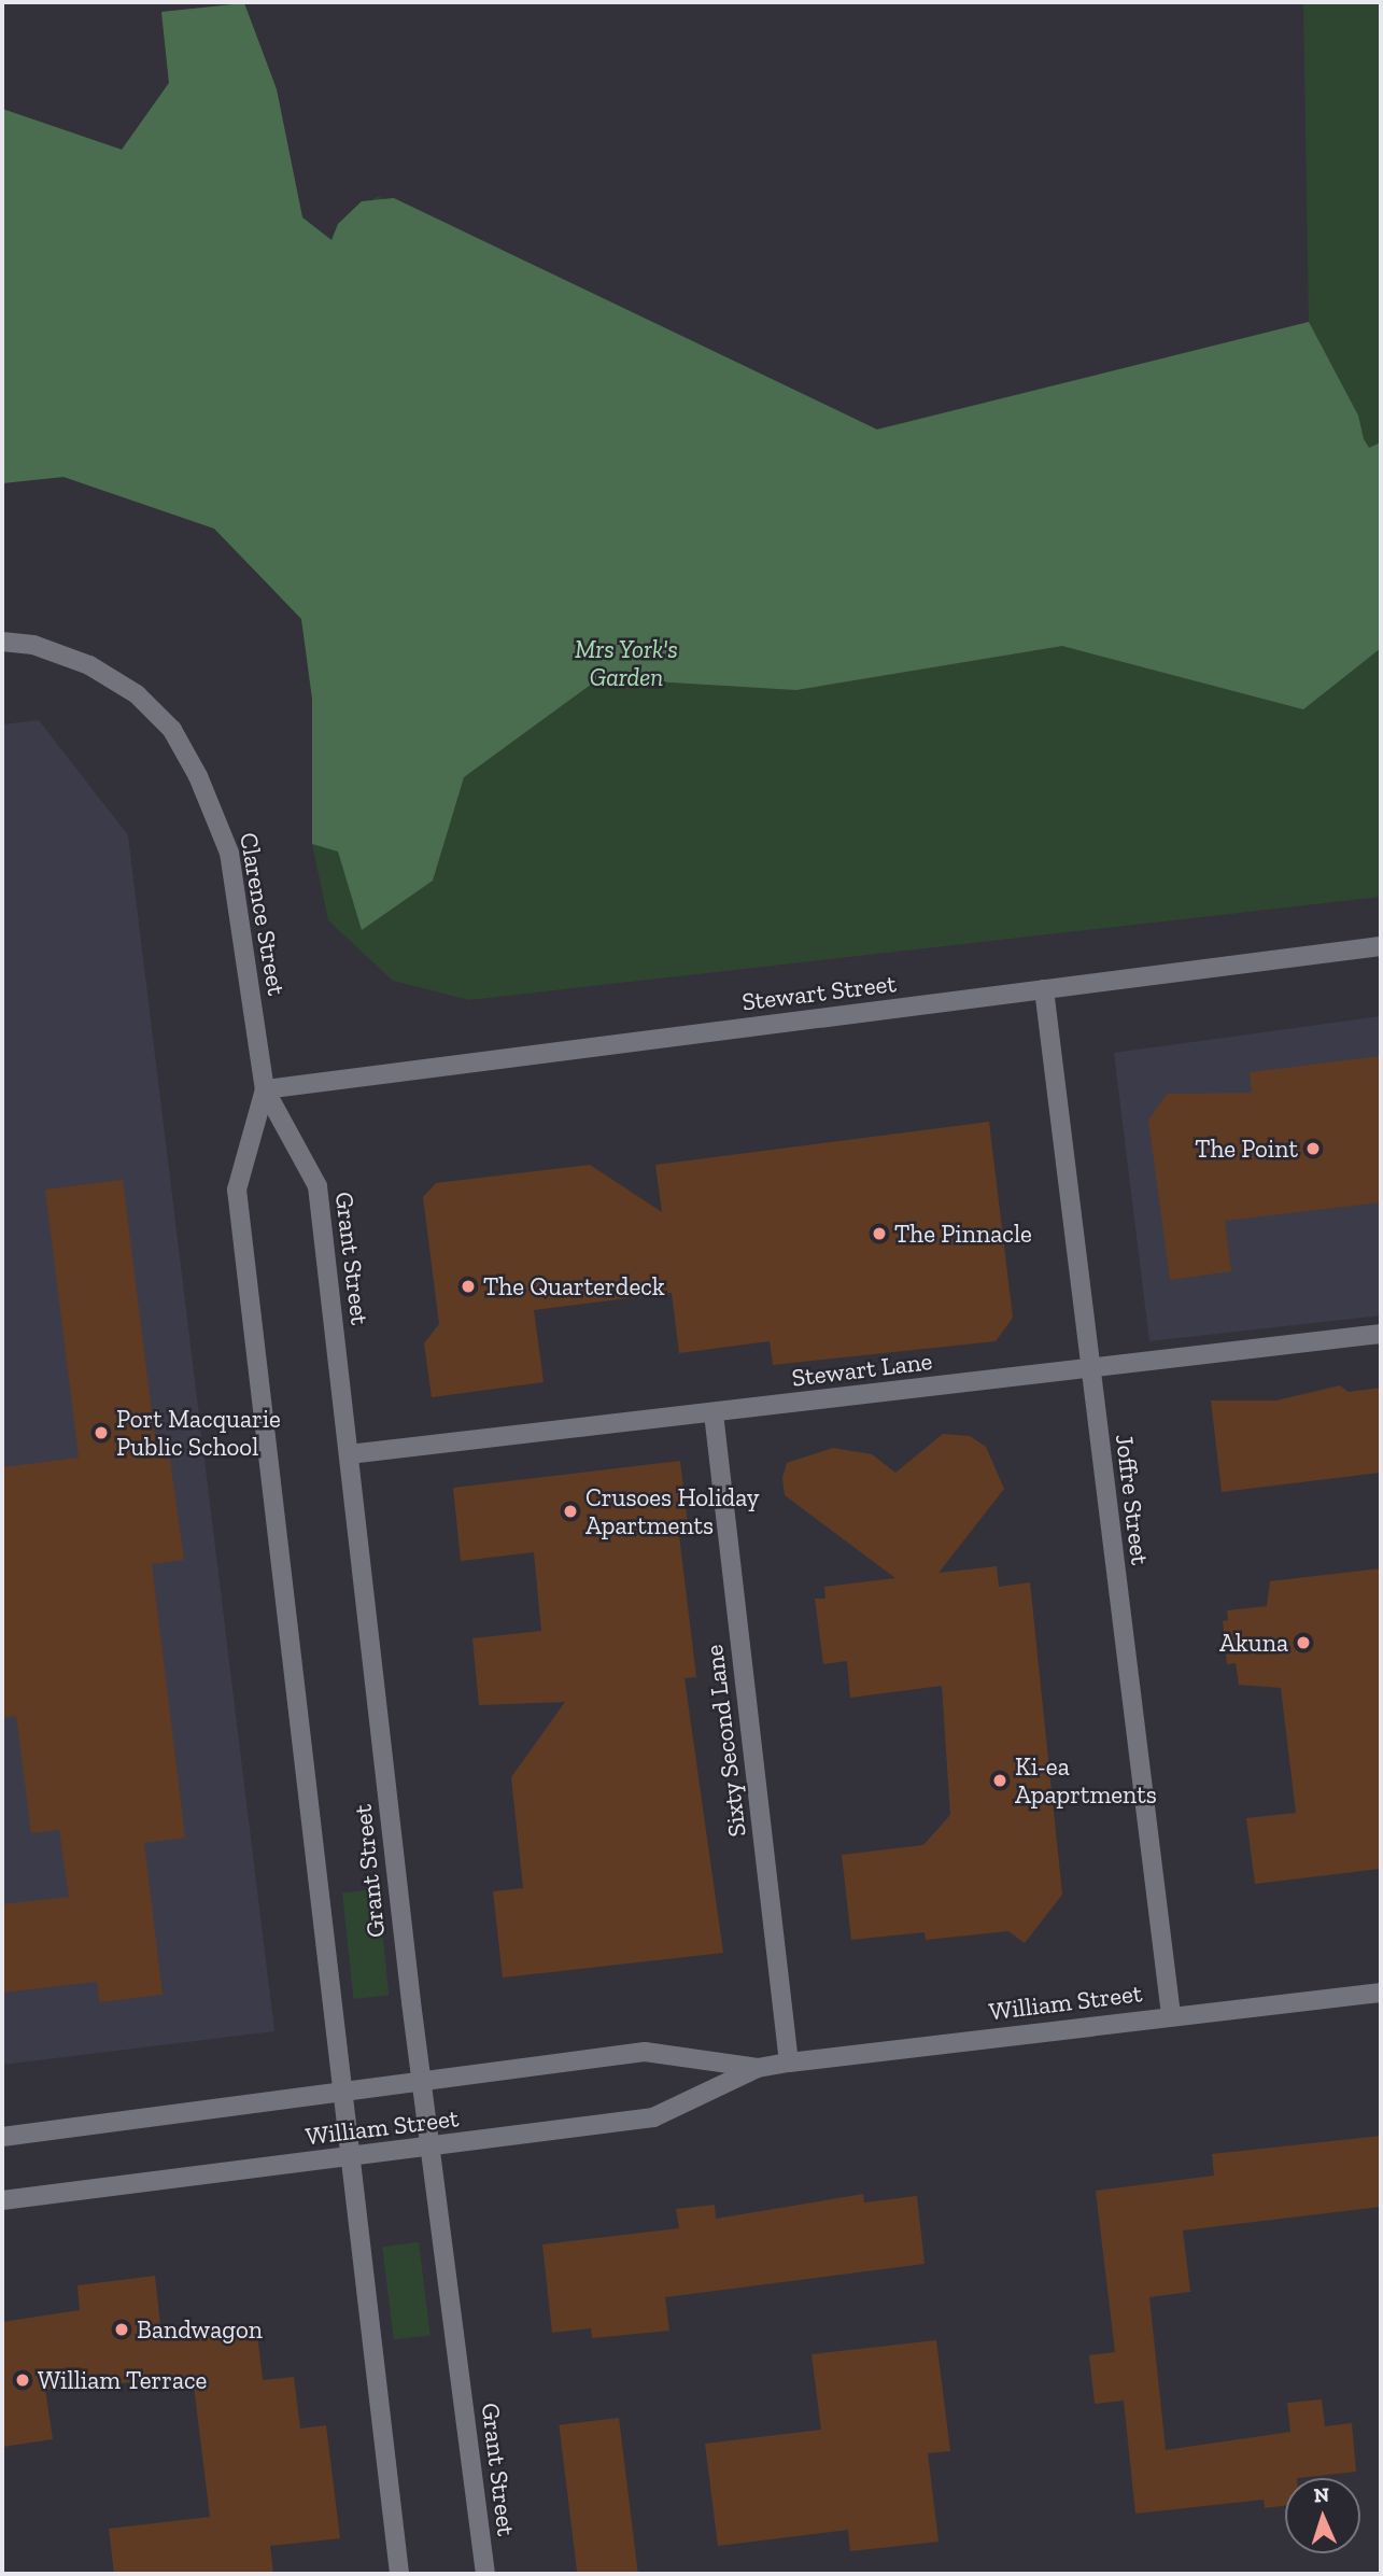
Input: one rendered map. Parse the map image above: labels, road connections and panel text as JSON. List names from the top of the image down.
{
  "streets": {
    "street": [
      "Clarence Street",
      "Stewart Street",
      "Grant Street",
      "Stewart Lane",
      "Joffre Street",
      "Sixty Second Lane",
      "William Street"
    ]
  },
  "crossings": [
    ["Clarence Street", "Stewart Street"],
    ["Clarence Street", "Grant Street"],
    ["Stewart Street", "Grant Street"],
    ["Stewart Street", "Joffre Street"],
    ["Grant Street", "Stewart Lane"],
    ["Grant Street", "William Street"],
    ["Stewart Lane", "Joffre Street"],
    ["Stewart Lane", "Sixty Second Lane"],
    ["Joffre Street", "William Street"],
    ["Sixty Second Lane", "William Street"]
  ],
  "parks": ["Mrs York's Garden"],
  "places": [
    "The Point",
    "The Pinnacle",
    "The Quarterdeck",
    "Port Macquarie Public School",
    "Crusoes Holiday Apartments",
    "Akuna",
    "Ki-ea Apaprtments",
    "Bandwagon",
    "William Terrace"
  ],
  "north": "top"
}
